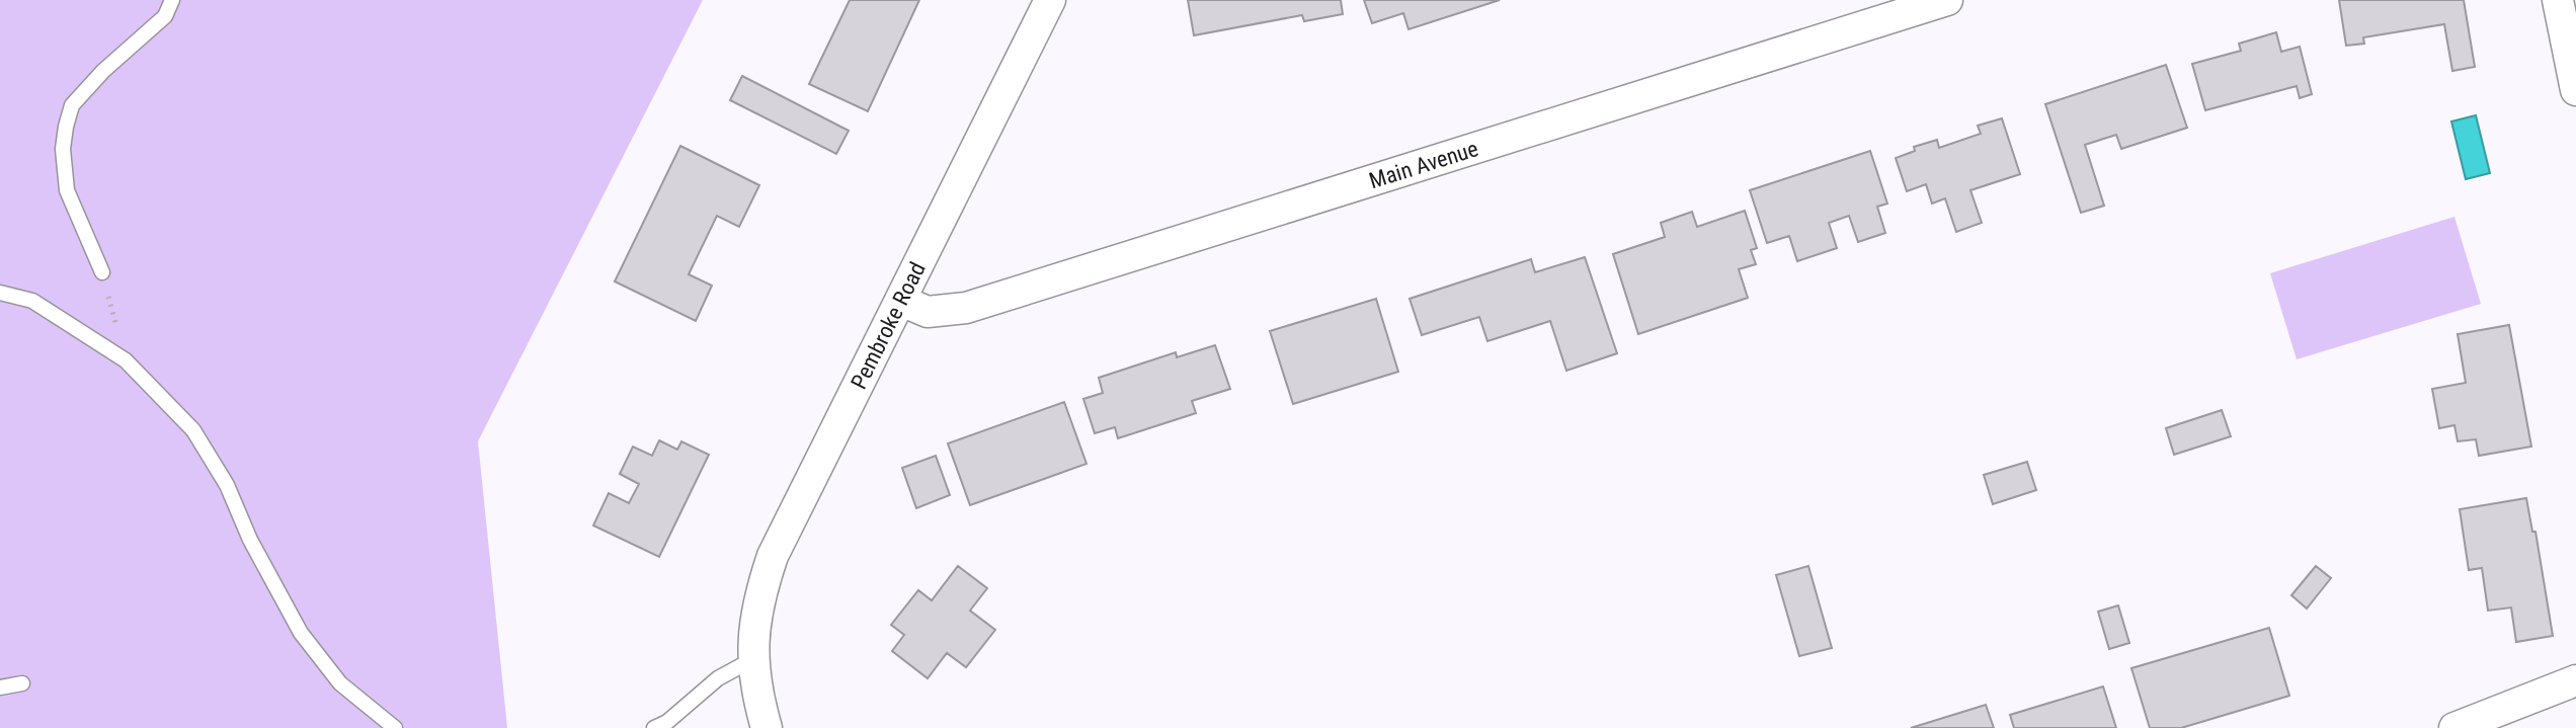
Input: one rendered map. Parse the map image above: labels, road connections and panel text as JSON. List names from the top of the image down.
{
  "streets": {
    "street": ["Main Avenue", "Pembroke Road"]
  },
  "crossings": [
    ["Main Avenue", "Pembroke Road"]
  ]
}
